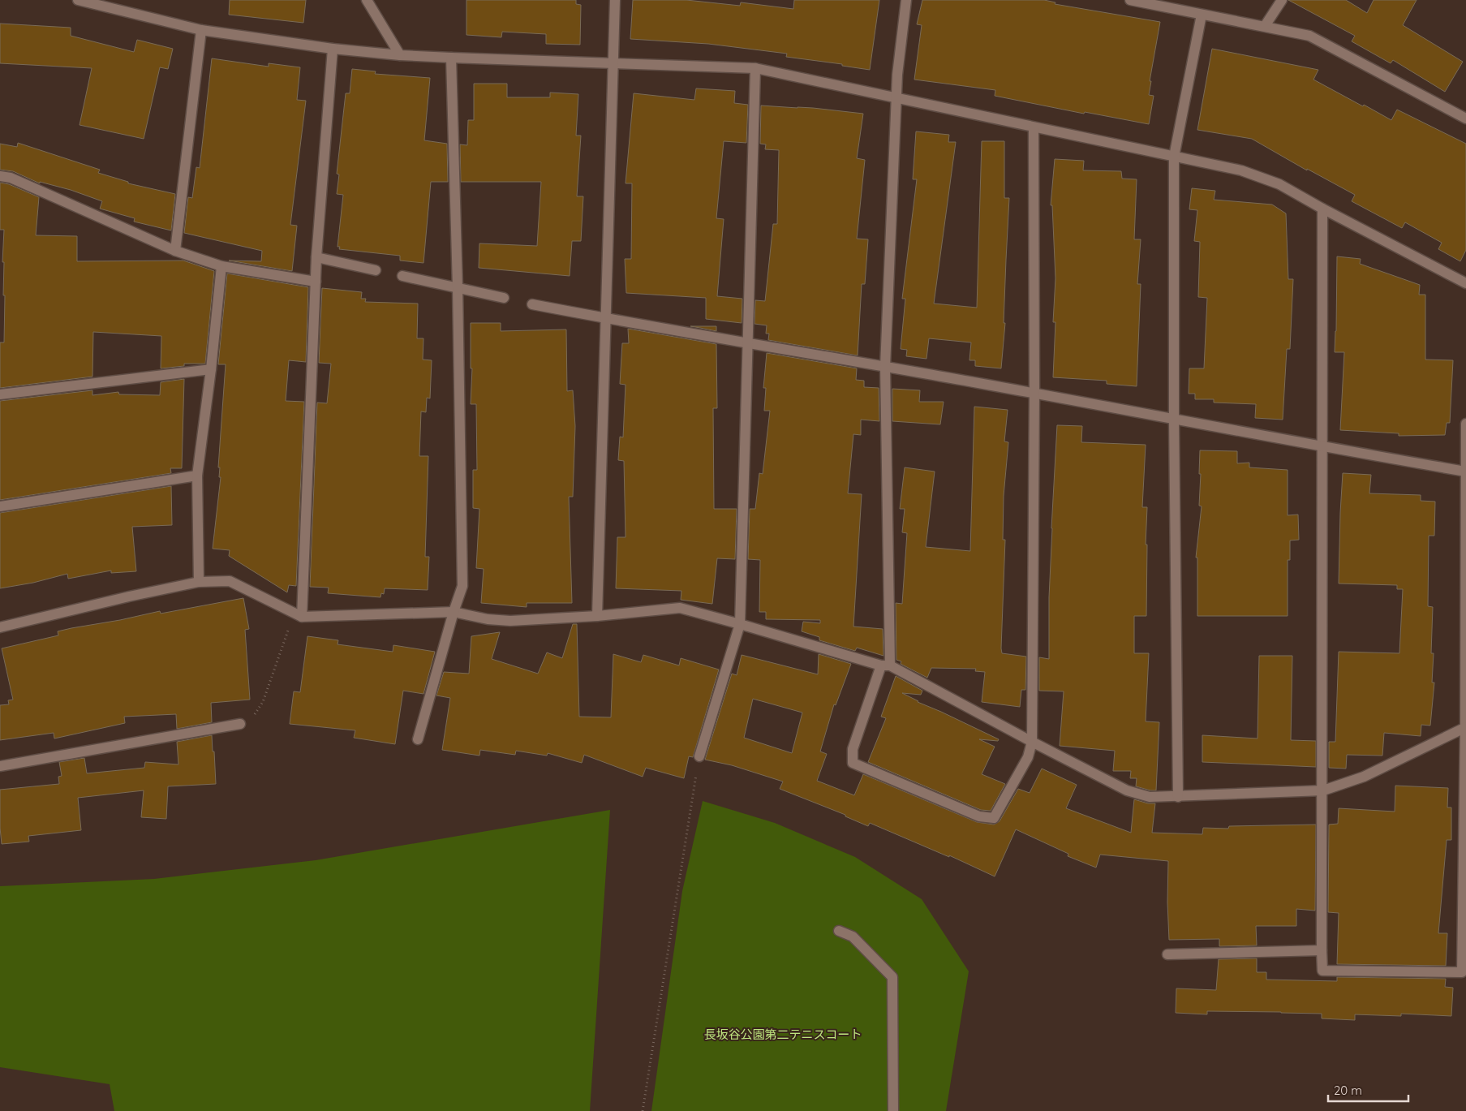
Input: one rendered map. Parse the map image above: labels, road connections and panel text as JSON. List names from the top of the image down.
{
  "parks": ["長坂谷公園第二テニスコート"],
  "scale_bar": "20 m"
}
